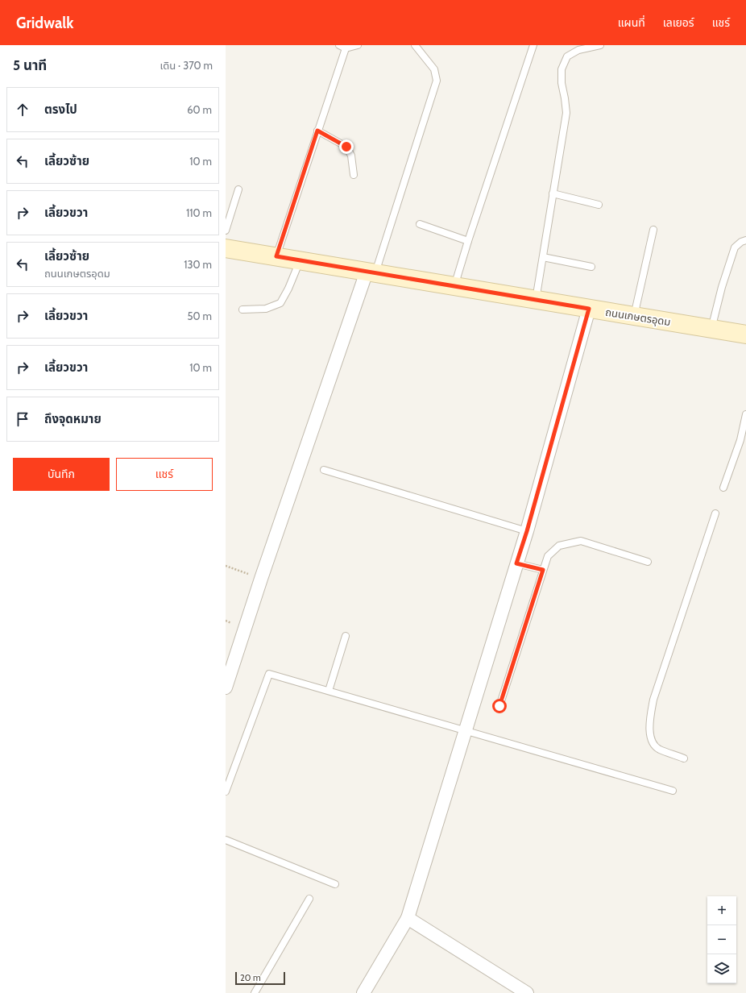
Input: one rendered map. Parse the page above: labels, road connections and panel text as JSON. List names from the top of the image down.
{
  "streets": {
    "street": ["ถนนเกษตรอุดม"]
  },
  "scale_bar": "20 m",
  "page": {
    "header": "Gridwalk",
    "nav": ["แผนที่", "เลเยอร์", "แชร์"],
    "heading": ["5 นาที", "เดิน · 370 m"],
    "list": [
      ["ตรงไป", "60 m"],
      ["เลี้ยวซ้าย", "10 m"],
      ["เลี้ยวขวา", "110 m"],
      ["เลี้ยวซ้าย", "ถนนเกษตรอุดม", "130 m"],
      ["เลี้ยวขวา", "50 m"],
      ["เลี้ยวขวา", "10 m"],
      "ถึงจุดหมาย"
    ],
    "buttons": ["บันทึก", "แชร์"],
    "map_buttons": ["+", "−"],
    "scale": "20 m"
  }
}
